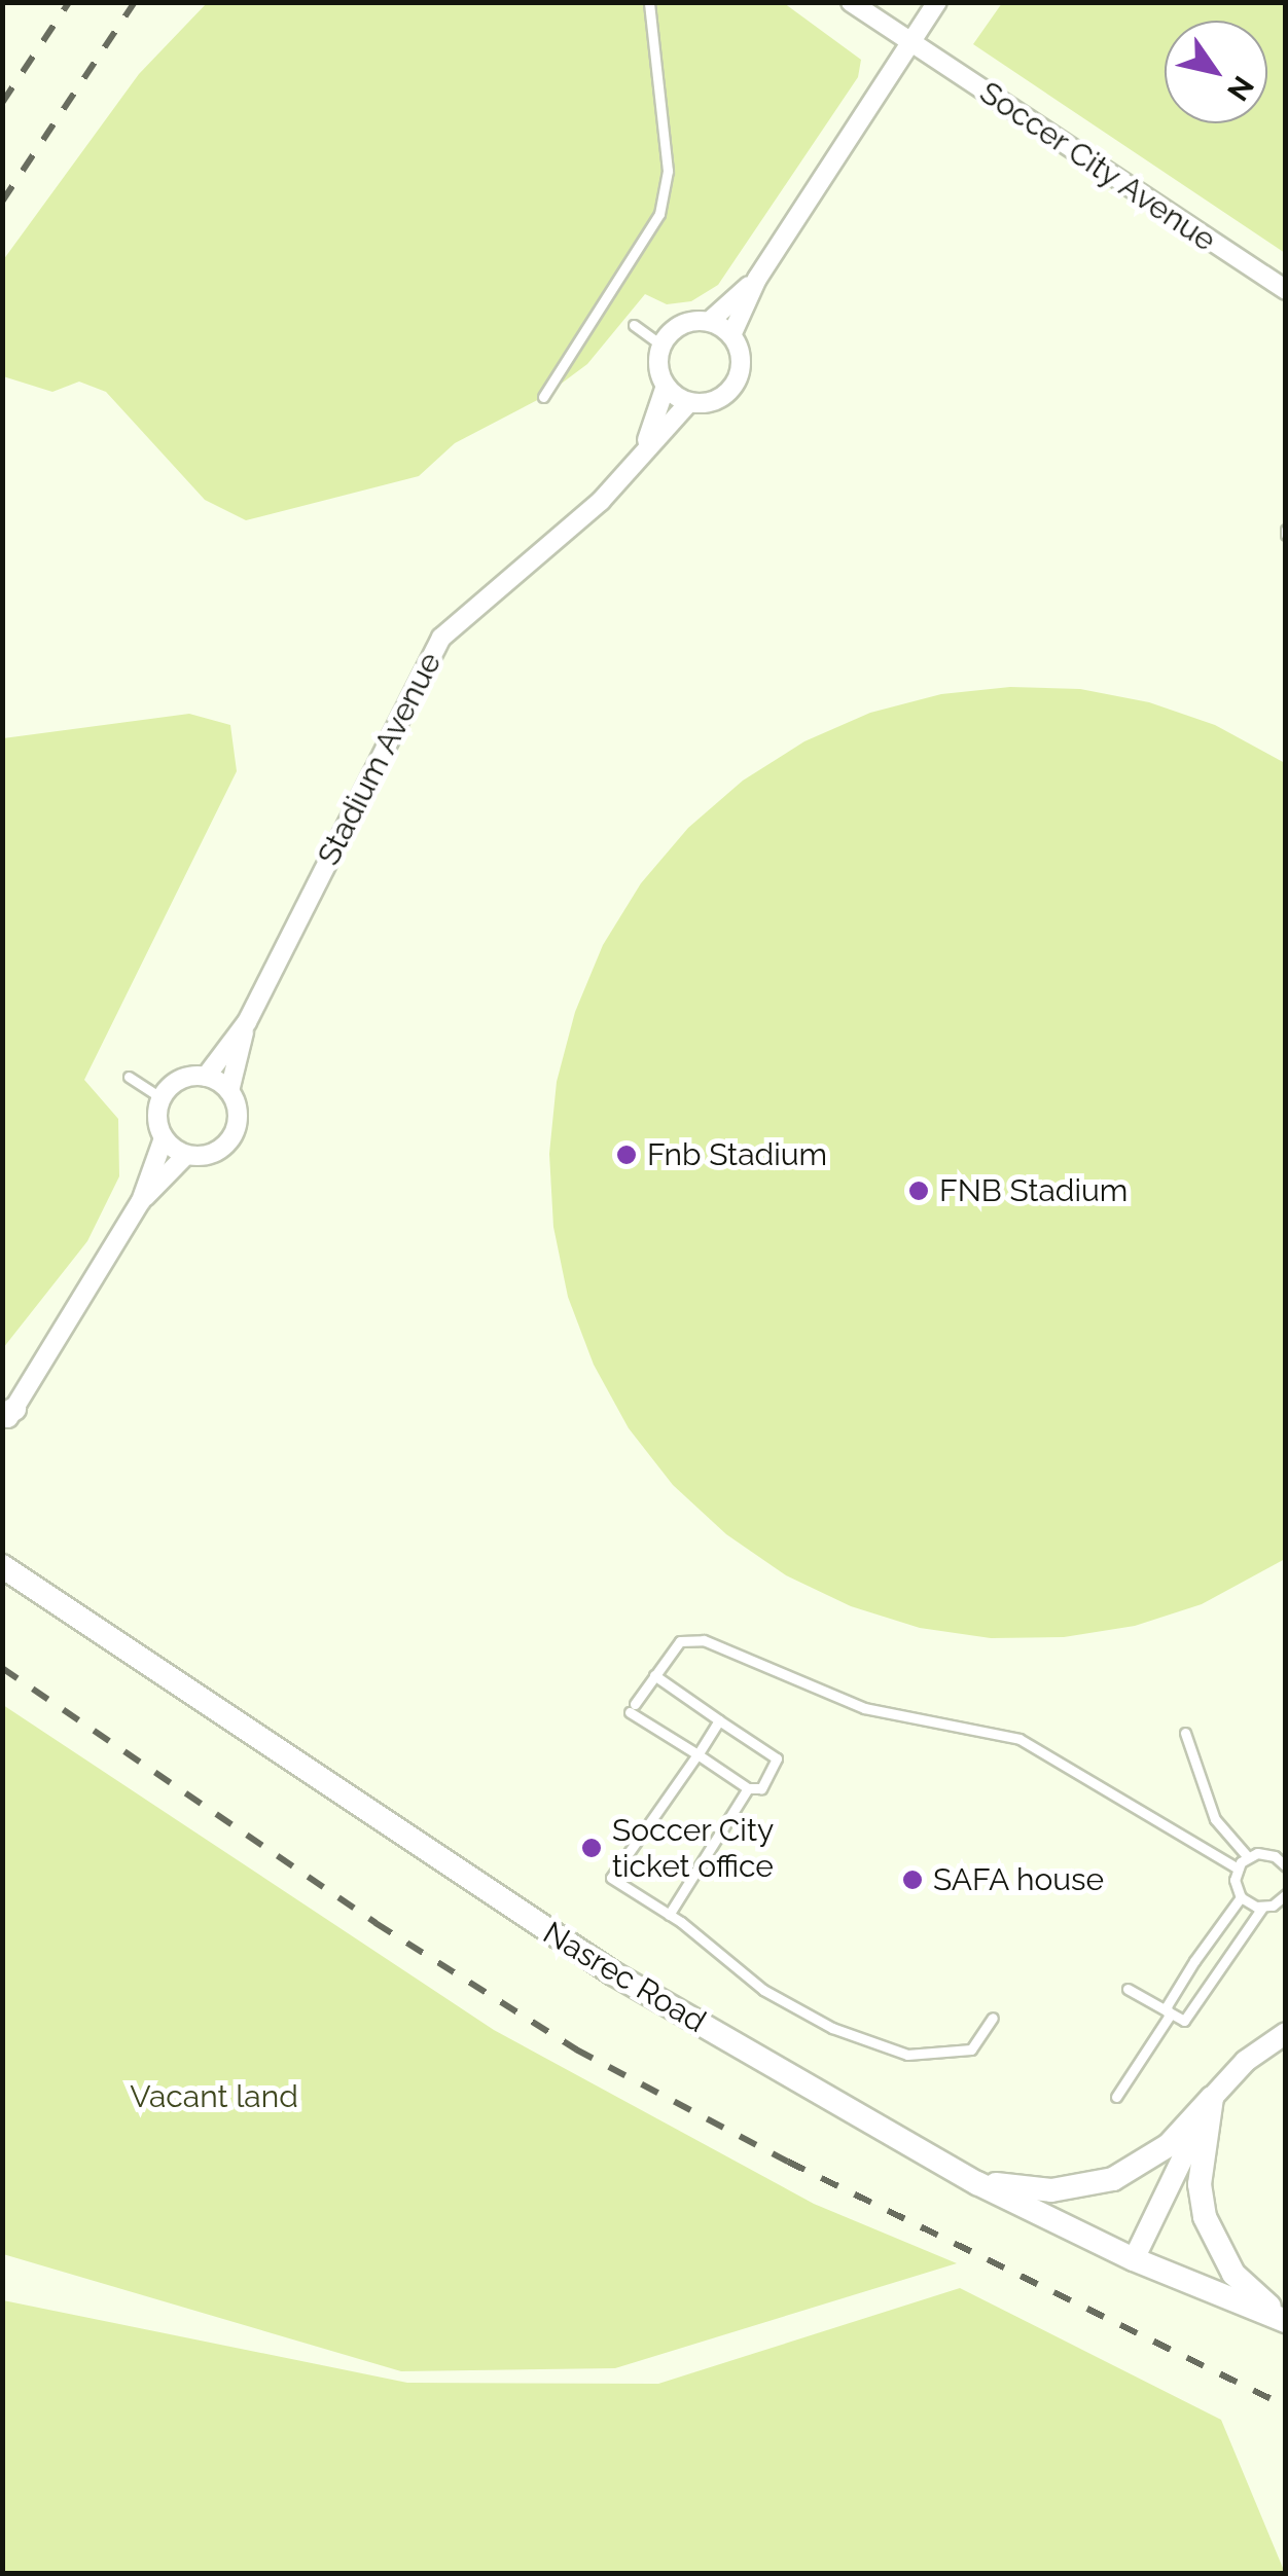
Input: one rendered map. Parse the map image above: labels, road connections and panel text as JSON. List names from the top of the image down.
{
  "streets": {
    "main road": ["Nasrec Road"],
    "street": ["Soccer City Avenue", "Stadium Avenue"]
  },
  "parks": ["Vacant land"],
  "places": [
    "Fnb Stadium",
    "FNB Stadium",
    "Soccer City ticket office",
    "SAFA house"
  ],
  "north": "bottom right"
}
